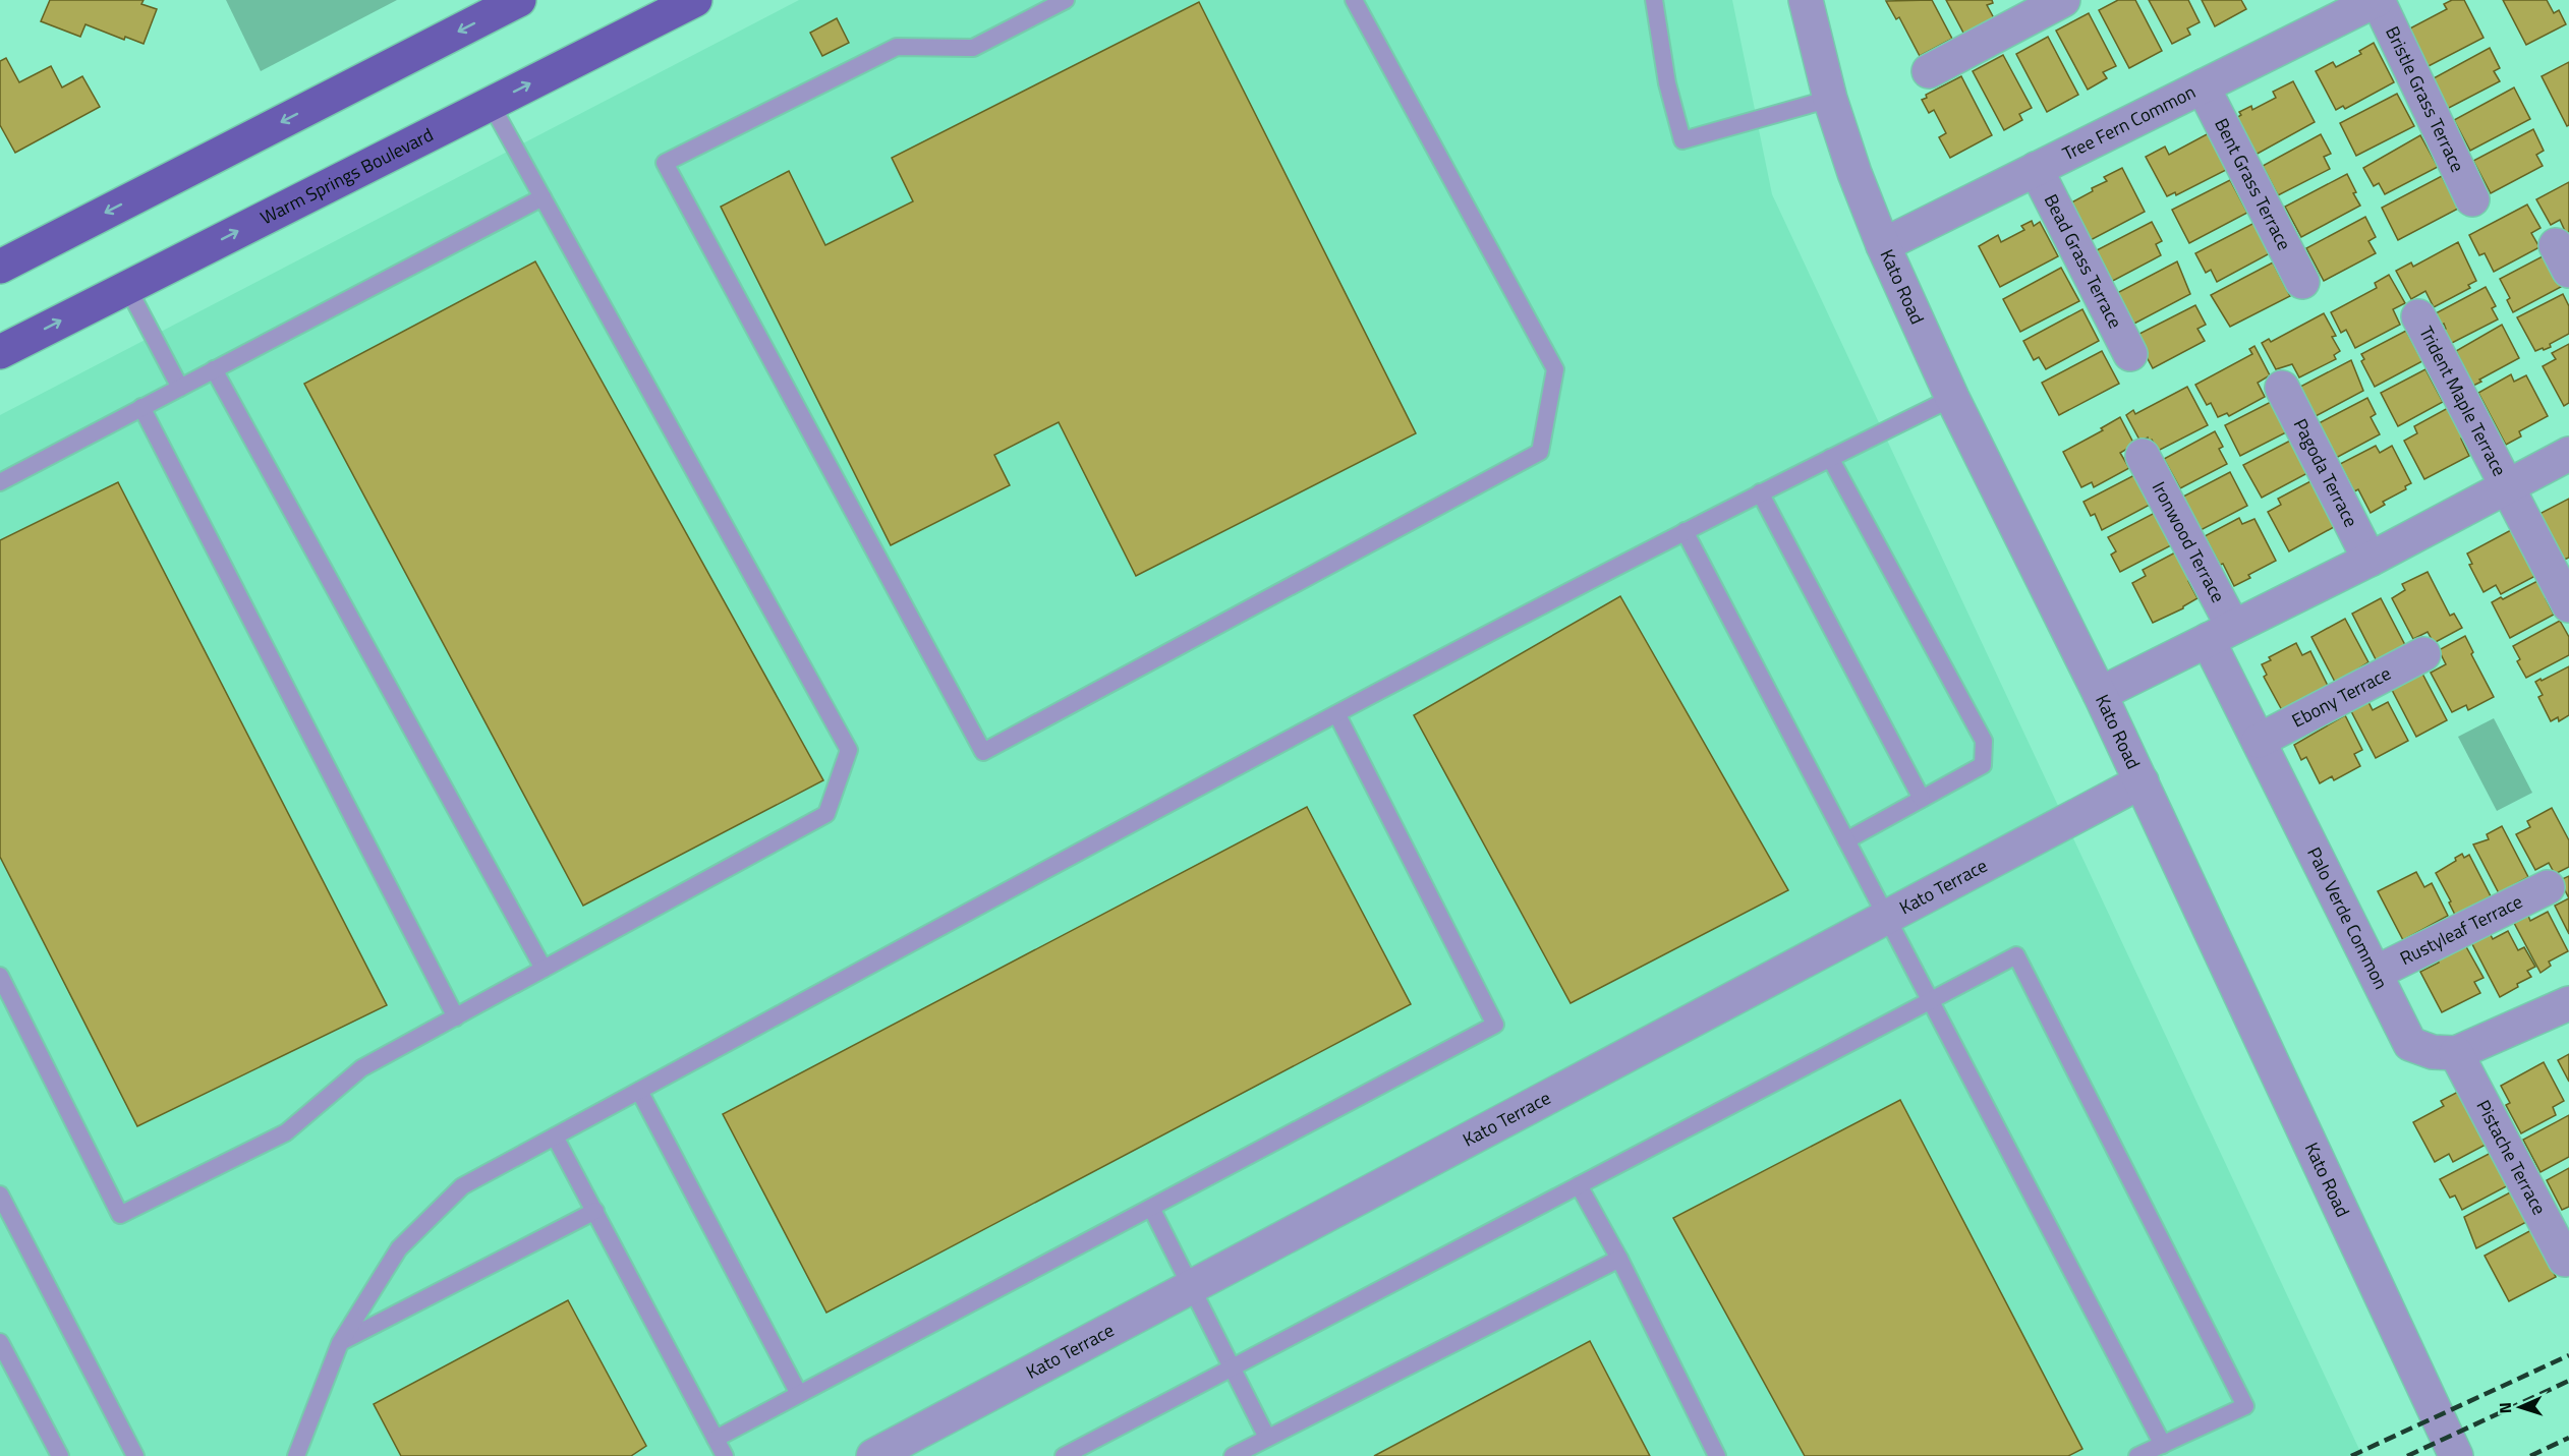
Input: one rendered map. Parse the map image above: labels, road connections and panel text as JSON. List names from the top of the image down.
{
  "streets": {
    "main road": ["Warm Springs Boulevard"],
    "street": [
      "Bristle Grass Terrace",
      "Tree Fern Common",
      "Bent Grass Terrace",
      "Bead Grass Terrace",
      "Kato Road",
      "Trident Maple Terrace",
      "Pagoda Terrace",
      "Ironwood Terrace",
      "Ebony Terrace",
      "Kato Terrace",
      "Palo Verde Common",
      "Rustyleaf Terrace",
      "Pistache Terrace"
    ]
  },
  "crossings": [
    ["Bristle Grass Terrace", "Tree Fern Common"],
    ["Tree Fern Common", "Bent Grass Terrace"],
    ["Tree Fern Common", "Bead Grass Terrace"],
    ["Tree Fern Common", "Kato Road"],
    ["Kato Road", "Kato Terrace"],
    ["Ironwood Terrace", "Palo Verde Common"],
    ["Ebony Terrace", "Palo Verde Common"],
    ["Palo Verde Common", "Rustyleaf Terrace"],
    ["Palo Verde Common", "Pistache Terrace"]
  ],
  "north": "left"
}
